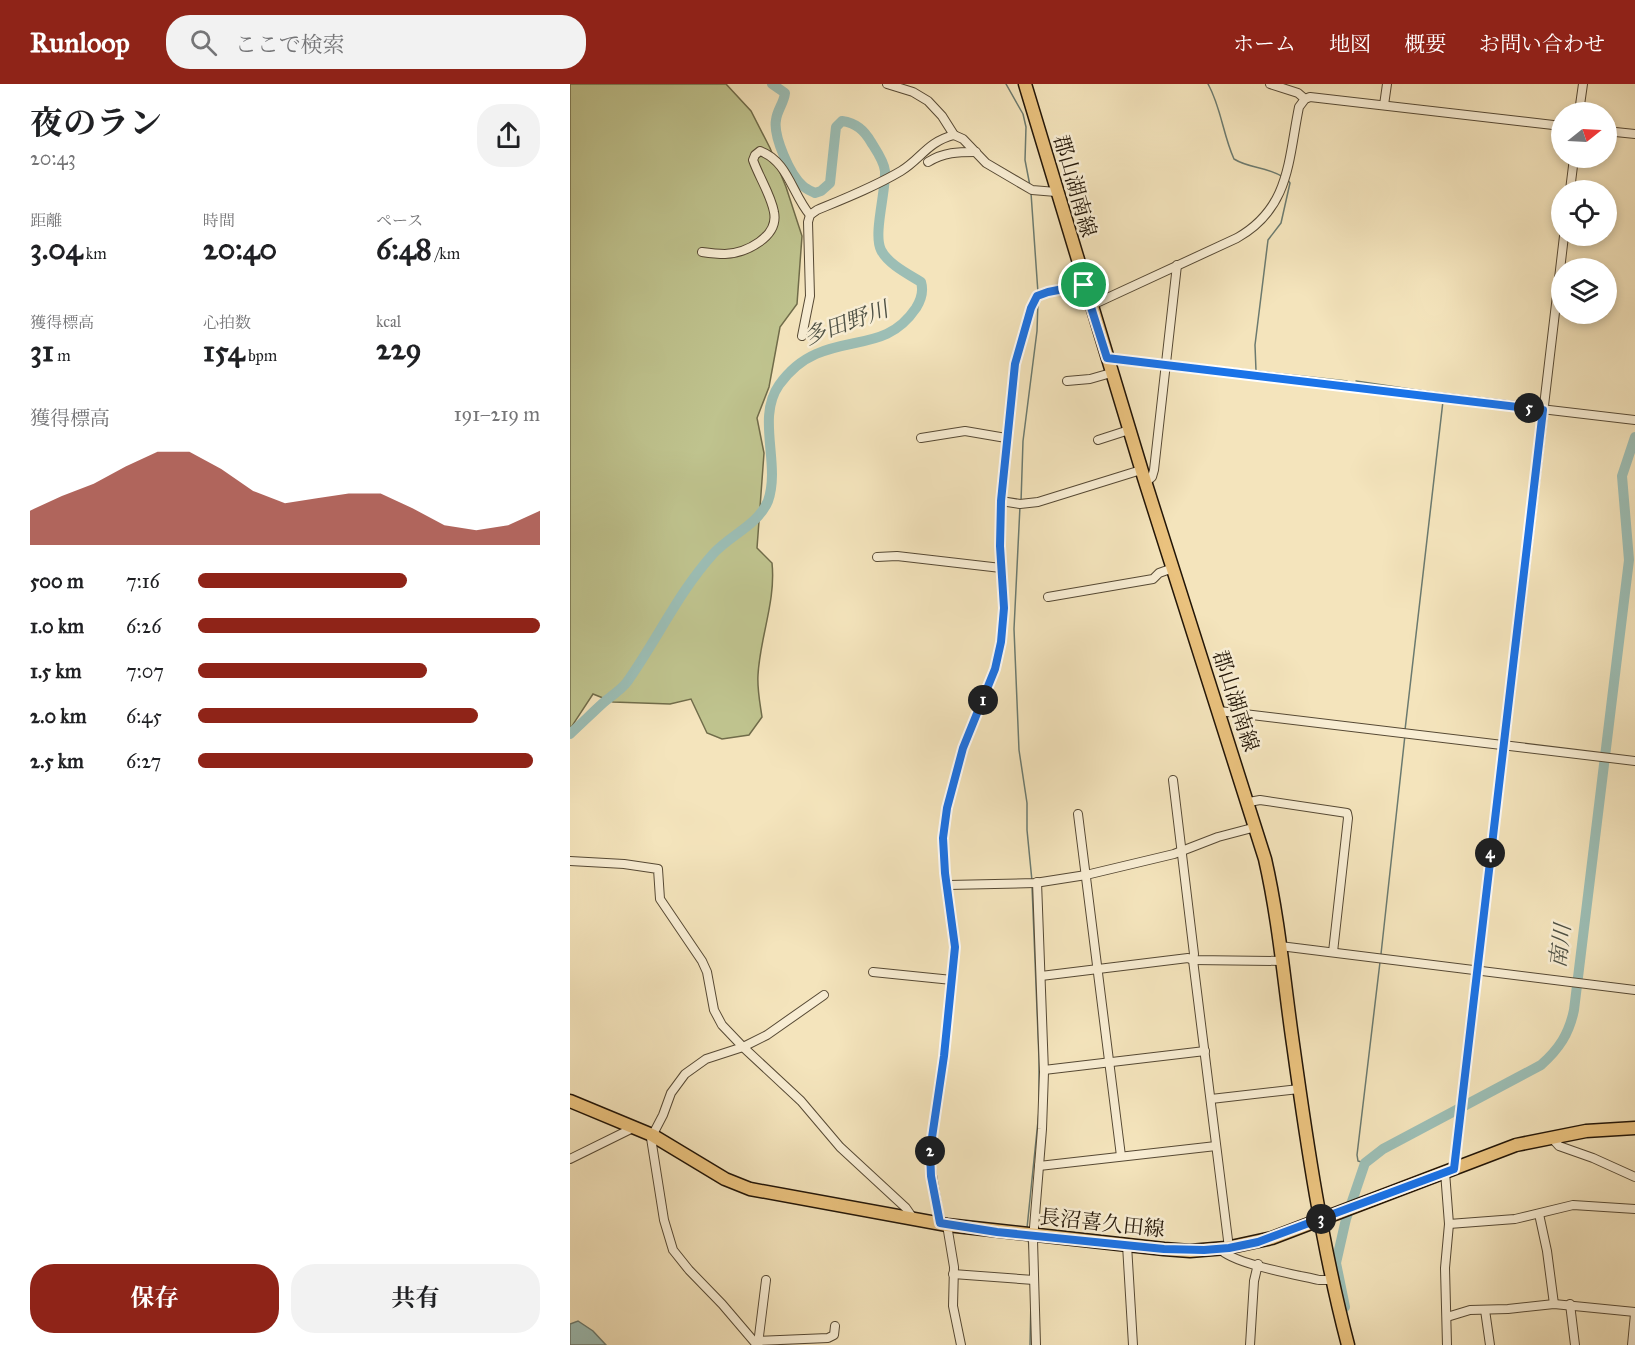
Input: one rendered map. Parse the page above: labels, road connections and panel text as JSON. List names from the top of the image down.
{
  "streets": {
    "main road": ["郡山湖南線", "長沼喜久田線"]
  },
  "crossings": [
    ["郡山湖南線", "長沼喜久田線"]
  ],
  "water": ["多田野川", "南川"],
  "north": "right",
  "page": {
    "header": "Runloop",
    "search": "ここで検索",
    "nav": [
      "ホーム",
      "地図",
      "概要",
      "お問い合わせ"
    ],
    "heading": ["夜のラン", "20:43"],
    "stats": [
      ["距離", "3.04 km"],
      ["時間", "20:40"],
      ["ペース", "6:48 /km"],
      ["獲得標高", "31 m"],
      ["心拍数", "154 bpm"],
      ["kcal", "229"]
    ],
    "chart": ["獲得標高", "191–219 m"],
    "pins": [
      "5",
      "1",
      "4",
      "2",
      "3"
    ],
    "list": [
      {
        "name": "500 m",
        "note": "7:16"
      },
      {
        "name": "1.0 km",
        "note": "6:26"
      },
      {
        "name": "1.5 km",
        "note": "7:07"
      },
      {
        "name": "2.0 km",
        "note": "6:45"
      },
      {
        "name": "2.5 km",
        "note": "6:27"
      }
    ],
    "buttons": ["保存", "共有"]
  }
}
